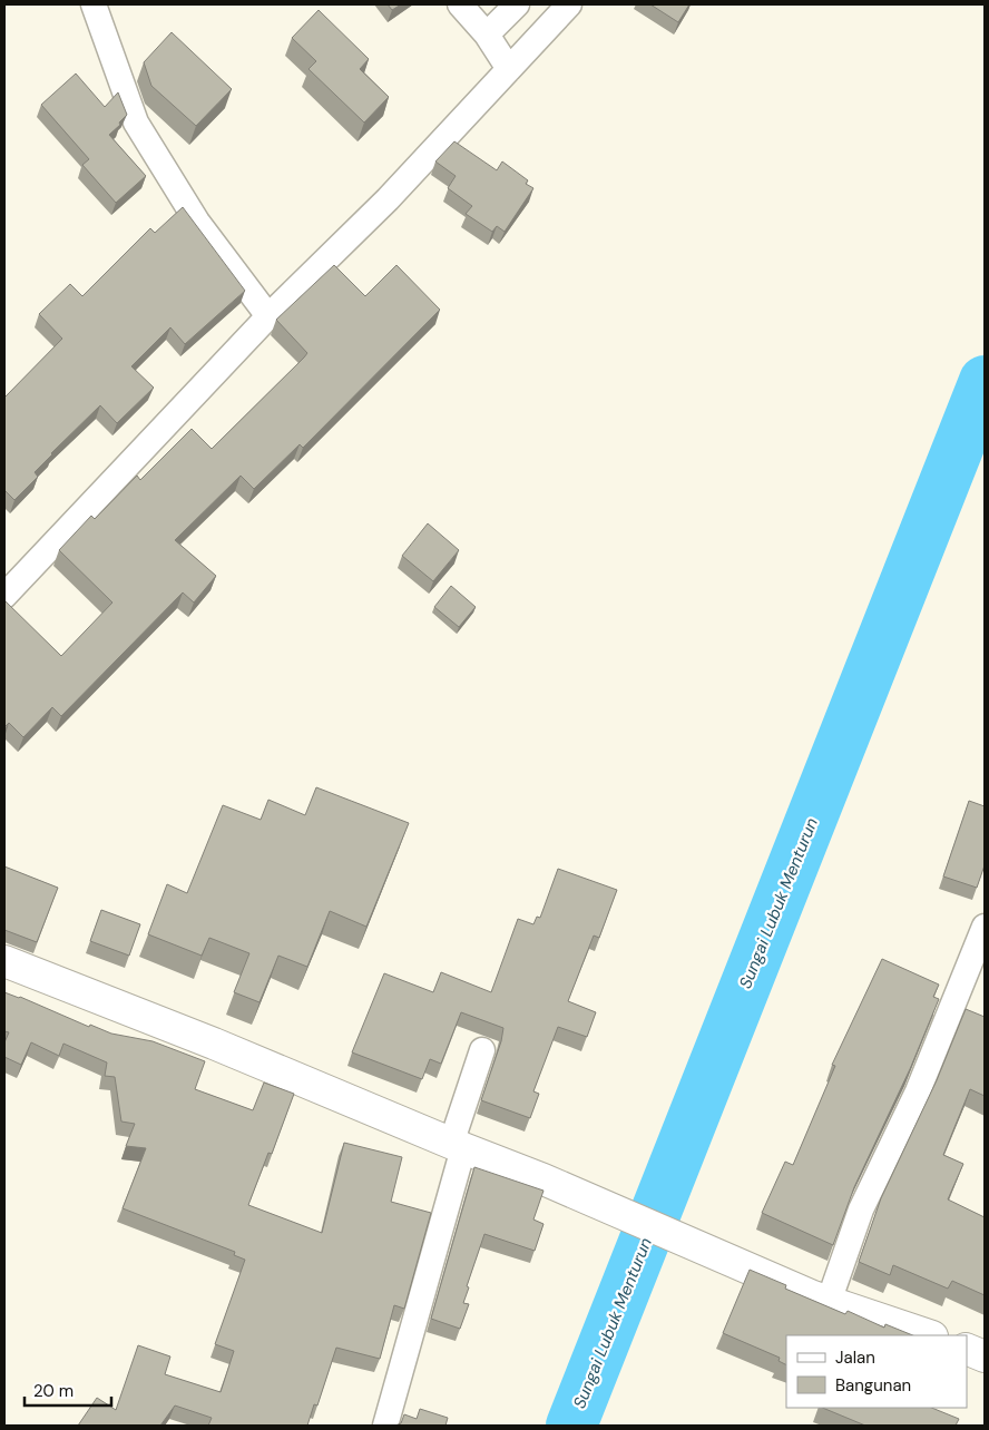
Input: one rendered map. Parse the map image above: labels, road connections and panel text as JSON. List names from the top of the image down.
{
  "water": ["Sungai Lubuk Menturun"],
  "legend": ["Jalan", "Bangunan"],
  "scale_bar": "20 m"
}
